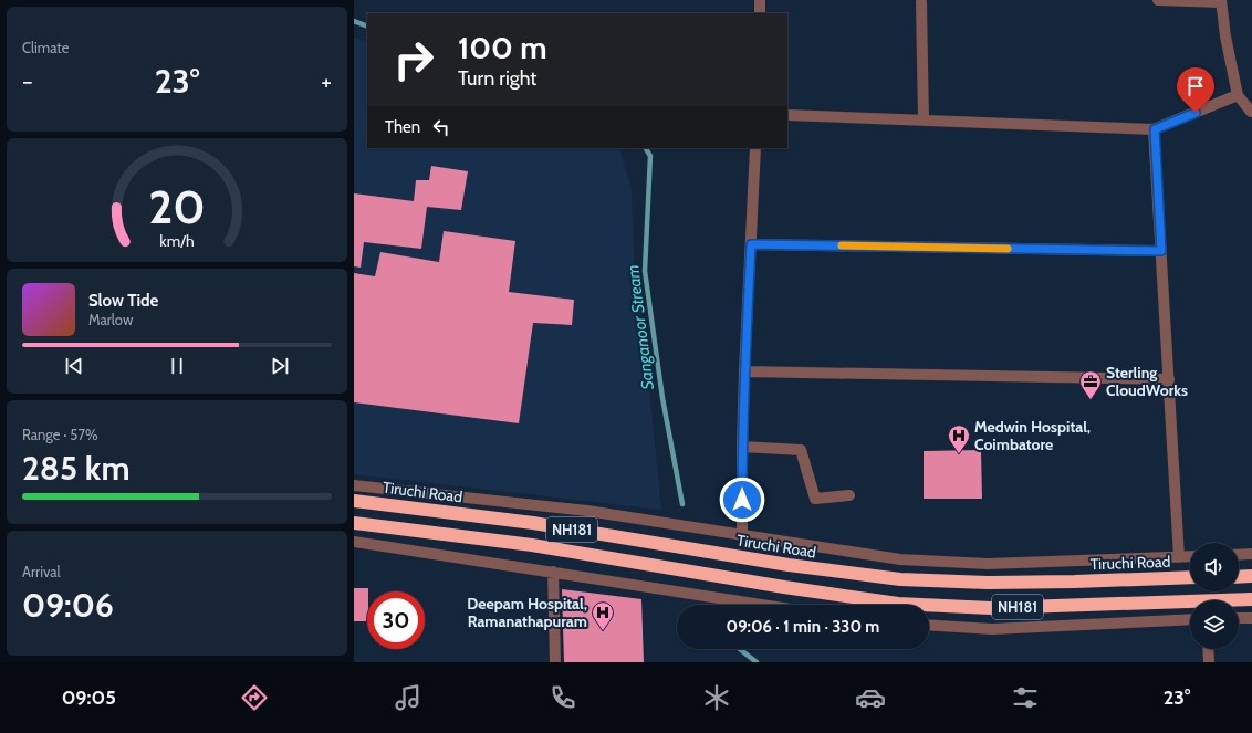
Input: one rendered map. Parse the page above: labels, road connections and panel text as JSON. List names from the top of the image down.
{
  "streets": {
    "highway": ["Tiruchi Road", "NH181"]
  },
  "water": ["Sanganoor Stream"],
  "places": {
    "office": ["Sterling CloudWorks"],
    "hospital": ["Medwin Hospital, Coimbatore", "Deepam Hospital, Ramanathapuram"]
  },
  "page": {
    "tile": [
      "Climate",
      ["Range · 57%", "285 km"],
      ["Arrival", "09:06"]
    ],
    "turn": ["100 m", "Turn right"],
    "heat": ["−", "23°", "+"],
    "then": "Then",
    "song": ["Slow Tide", "Marlow"],
    "limit": "30",
    "trip": "09:06 · 1 min · 330 m",
    "tabs": ["09:05", "23°"],
    "gauge": ["20", "km/h"]
  }
}
